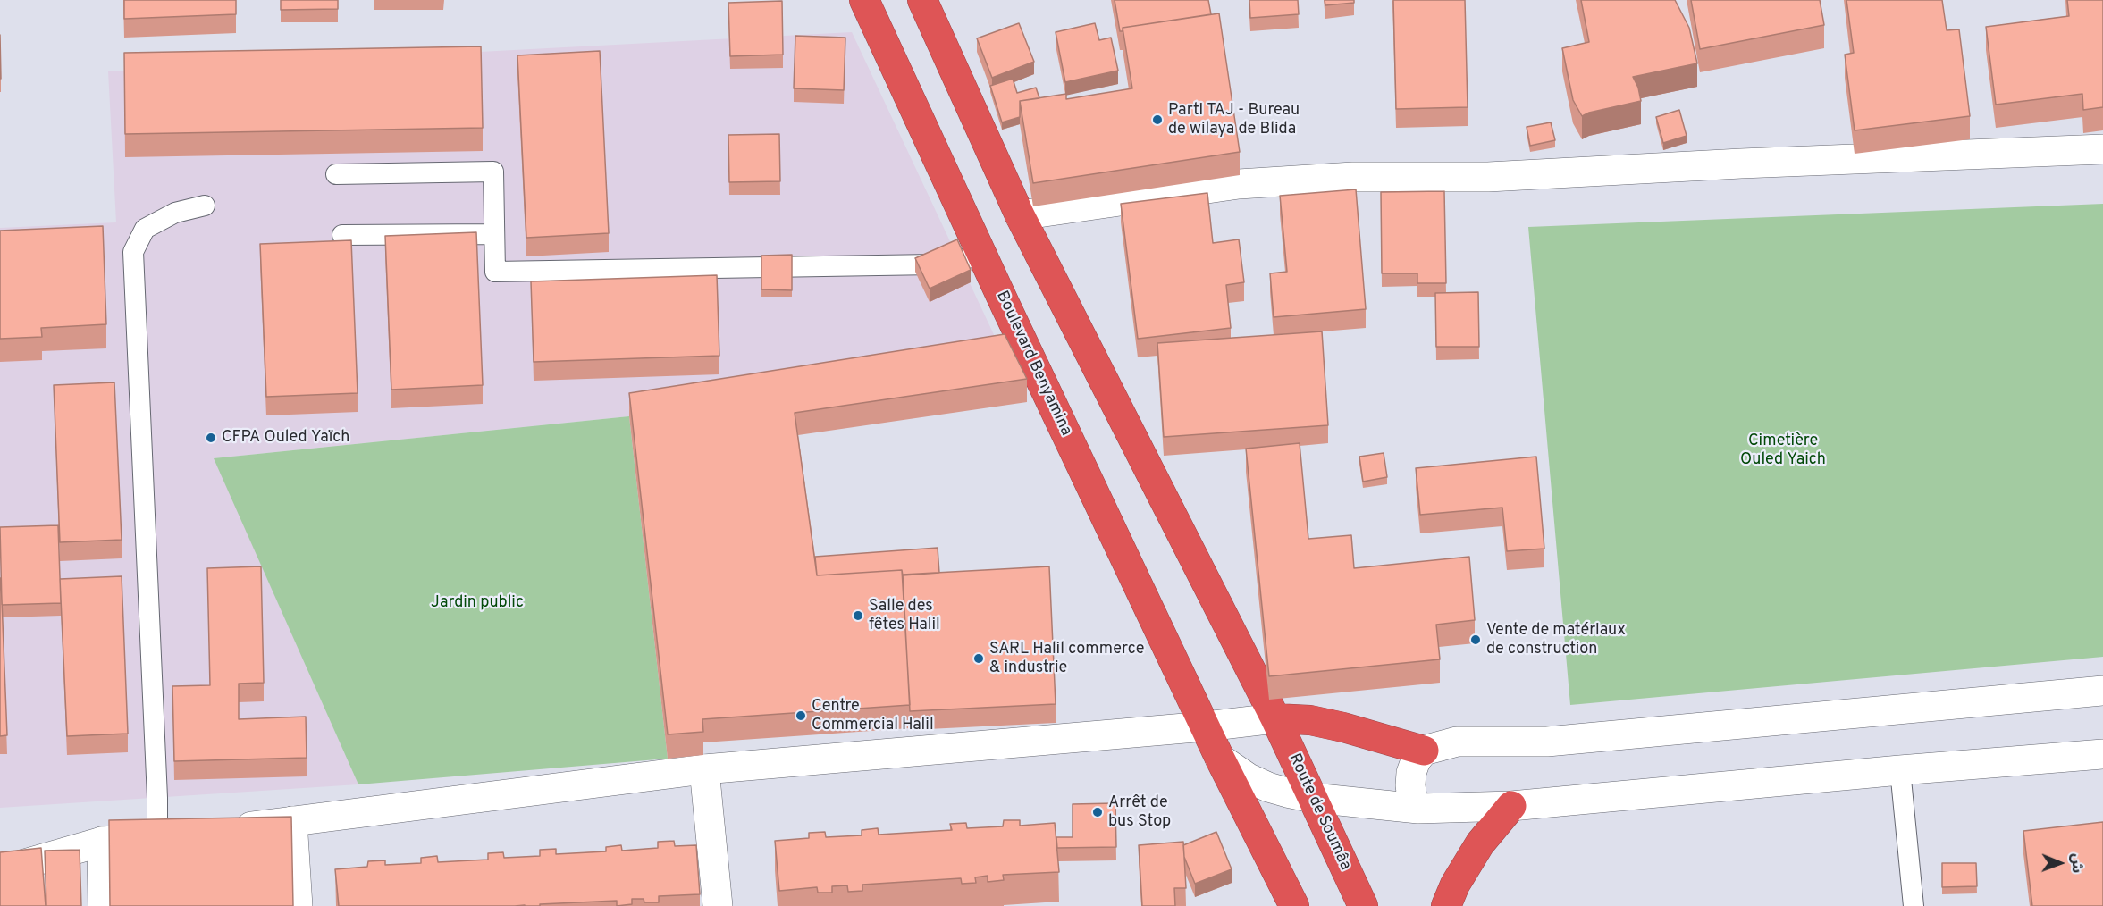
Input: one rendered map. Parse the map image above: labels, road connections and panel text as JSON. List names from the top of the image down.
{
  "streets": {
    "highway": ["Boulevard Benyamina", "Route de Soumâa"]
  },
  "parks": ["Cimetière Ouled Yaich", "Jardin public"],
  "places": [
    "Parti TAJ - Bureau de wilaya de Blida",
    "CFPA Ouled Yaïch",
    "Salle des fêtes Halil",
    "Vente de matériaux de construction",
    "SARL Halil commerce & industrie",
    "Centre Commercial Halil",
    "Arrêt de bus Stop"
  ],
  "north": "right"
}
